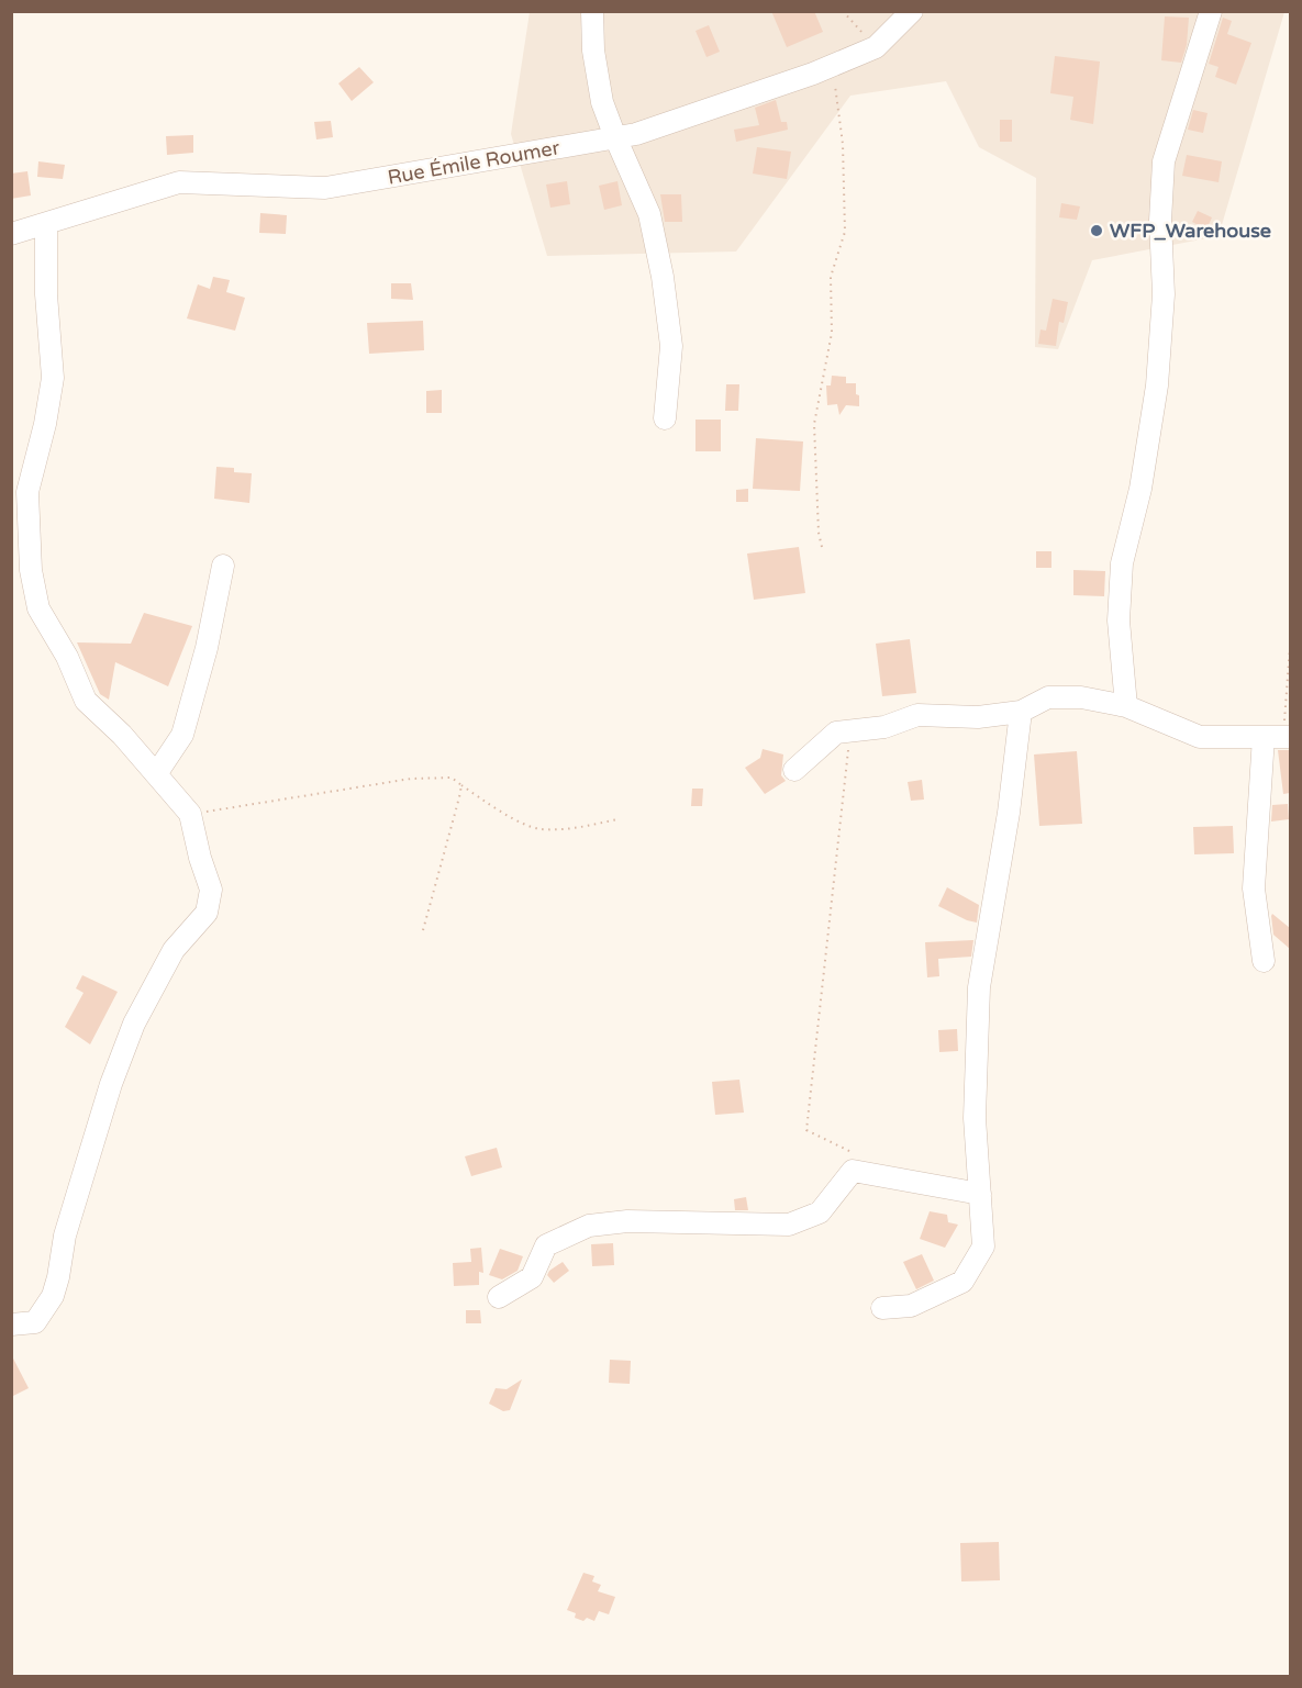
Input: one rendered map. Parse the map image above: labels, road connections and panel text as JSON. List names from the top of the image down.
{
  "streets": {
    "street": ["Rue Émile Roumer"]
  },
  "places": ["WFP_Warehouse"]
}
